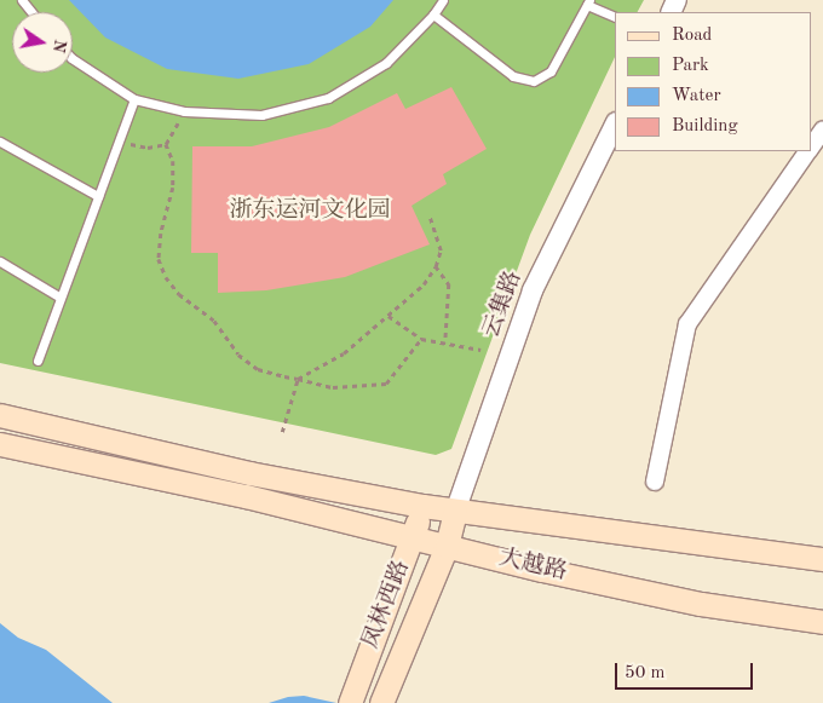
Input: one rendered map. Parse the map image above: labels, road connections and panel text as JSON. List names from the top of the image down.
{
  "streets": {
    "main road": ["大越路", "凤林西路"],
    "street": ["云集路"]
  },
  "crossings": [
    ["云集路", "大越路"],
    ["云集路", "凤林西路"],
    ["大越路", "凤林西路"]
  ],
  "parks": ["浙东运河文化园"],
  "legend": [
    "Road",
    "Park",
    "Water",
    "Building"
  ],
  "scale_bar": "50 m",
  "north": "right"
}
